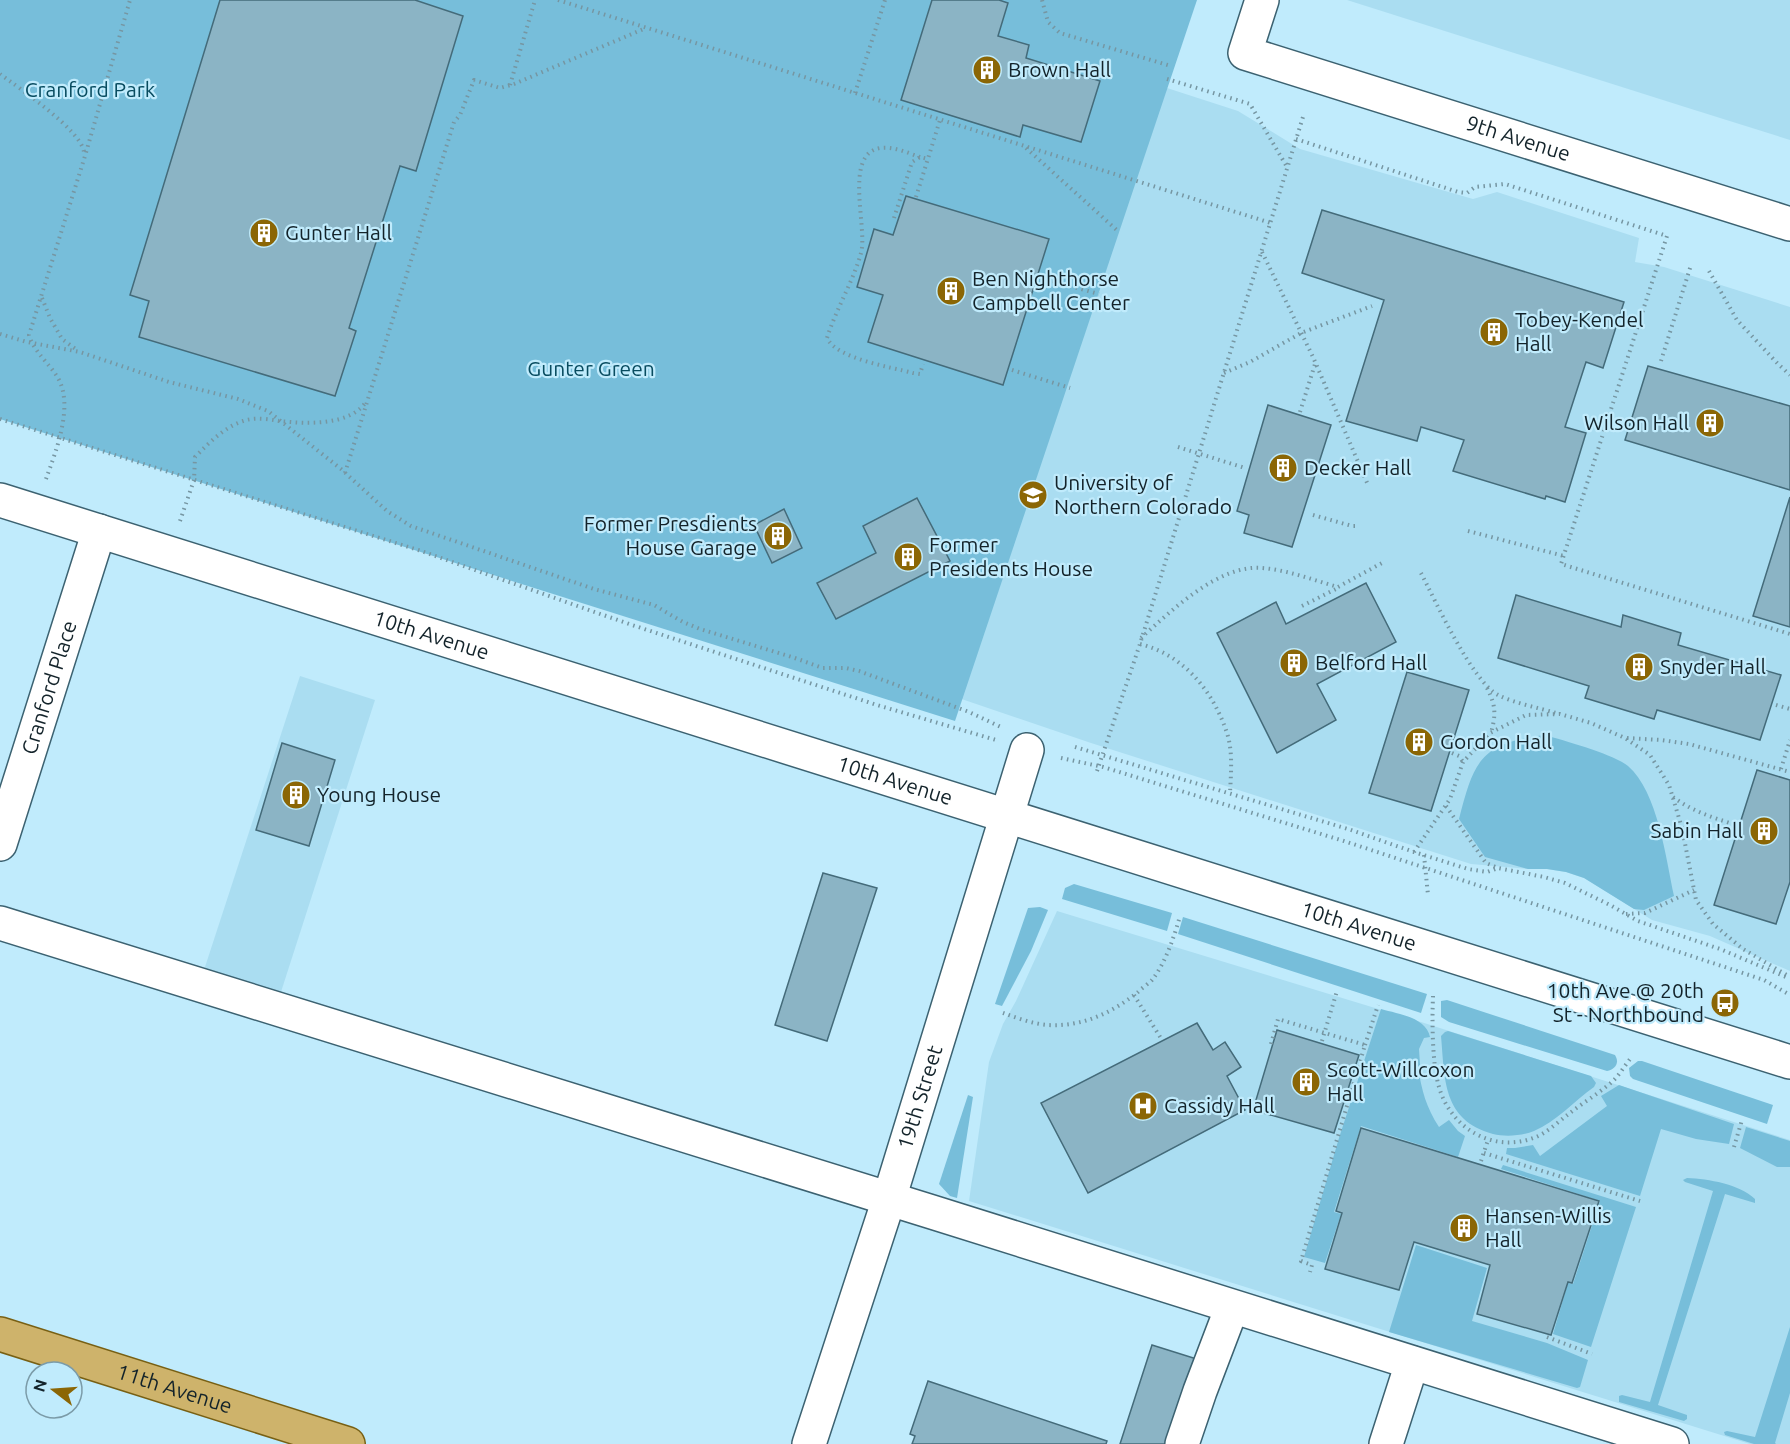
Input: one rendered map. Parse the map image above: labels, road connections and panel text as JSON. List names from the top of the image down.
{
  "streets": {
    "main road": ["11th Avenue"],
    "street": [
      "9th Avenue",
      "10th Avenue",
      "Cranford Place",
      "19th Street"
    ]
  },
  "crossings": [
    ["10th Avenue", "Cranford Place"],
    ["10th Avenue", "19th Street"]
  ],
  "parks": ["Cranford Park", "Gunter Green"],
  "places": {
    "building": [
      "Brown Hall",
      "Gunter Hall",
      "Ben Nighthorse Campbell Center",
      "Tobey-Kendel Hall",
      "Wilson Hall",
      "Decker Hall",
      "Former Presdients House Garage",
      "Former Presidents House",
      "Belford Hall",
      "Snyder Hall",
      "Gordon Hall",
      "Young House",
      "Sabin Hall",
      "Scott-Willcoxon Hall",
      "Hansen-Willis Hall"
    ],
    "school or university": ["University of Northern Colorado"],
    "bus stop": ["10th Ave @ 20th St - Northbound"],
    "hospital": ["Cassidy Hall"]
  },
  "north": "left"
}
